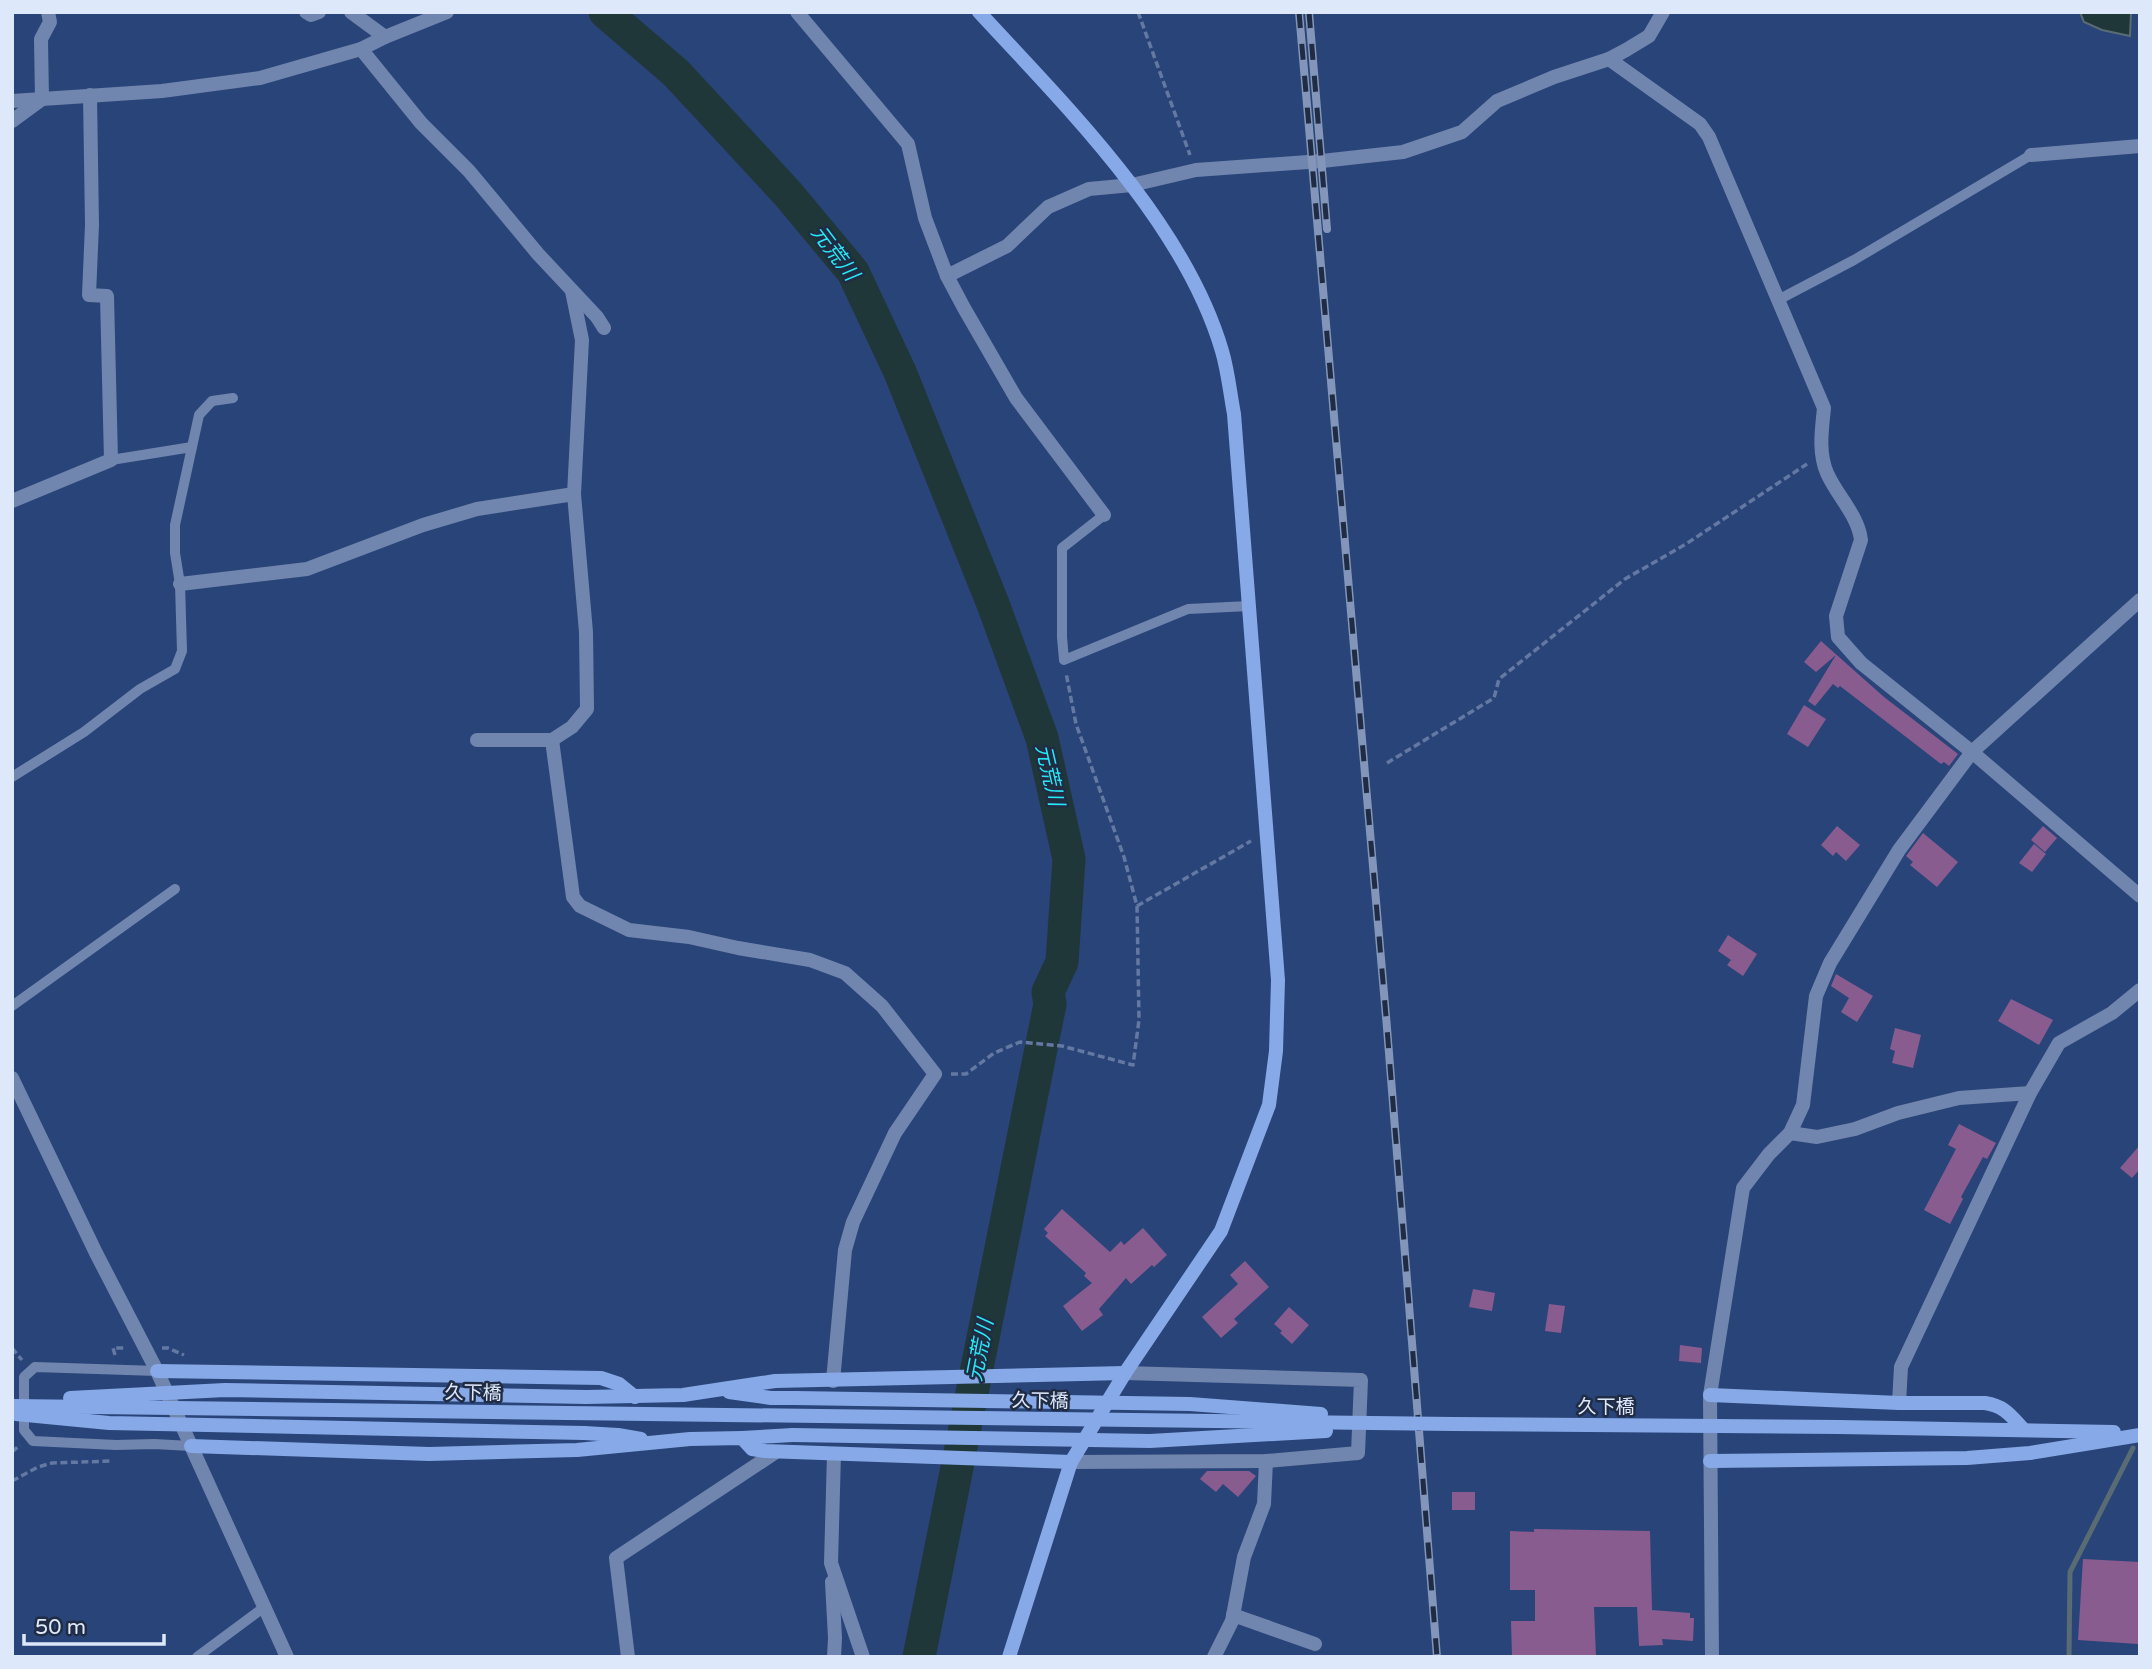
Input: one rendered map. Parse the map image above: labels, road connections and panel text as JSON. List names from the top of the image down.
{
  "streets": {
    "main road": ["久下橋"]
  },
  "water": ["元荒川"],
  "scale_bar": "50 m"
}
